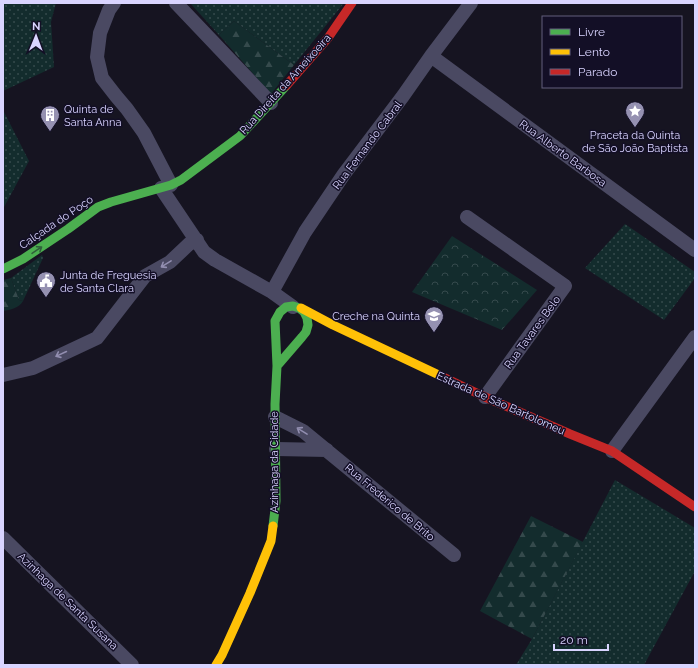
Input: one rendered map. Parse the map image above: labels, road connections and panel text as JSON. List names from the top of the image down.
{
  "streets": {
    "street": [
      "Rua Direita da Ameixoeira",
      "Rua Fernando Cabral",
      "Rua Alberto Barbosa",
      "Calçada do Poço",
      "Rua Tavares Belo",
      "Estrada de São Bartolomeu",
      "Azinhaga da Cidade",
      "Rua Frederico de Brito",
      "Azinhaga de Santa Susana"
    ]
  },
  "crossings": [
    ["Rua Direita da Ameixoeira", "Calçada do Poço"],
    ["Rua Fernando Cabral", "Rua Alberto Barbosa"],
    ["Rua Fernando Cabral", "Estrada de São Bartolomeu"],
    ["Rua Fernando Cabral", "Azinhaga da Cidade"],
    ["Rua Tavares Belo", "Estrada de São Bartolomeu"],
    ["Estrada de São Bartolomeu", "Azinhaga da Cidade"],
    ["Azinhaga da Cidade", "Rua Frederico de Brito"]
  ],
  "one_way": ["Calçada do Poço"],
  "places": {
    "place": ["Praceta da Quinta de São João Baptista"],
    "building": ["Quinta de Santa Anna"],
    "public building": ["Junta de Freguesia de Santa Clara"],
    "school or university": ["Creche na Quinta"]
  },
  "legend": ["Livre", "Lento", "Parado"],
  "scale_bar": "20 m",
  "north": "top"
}
